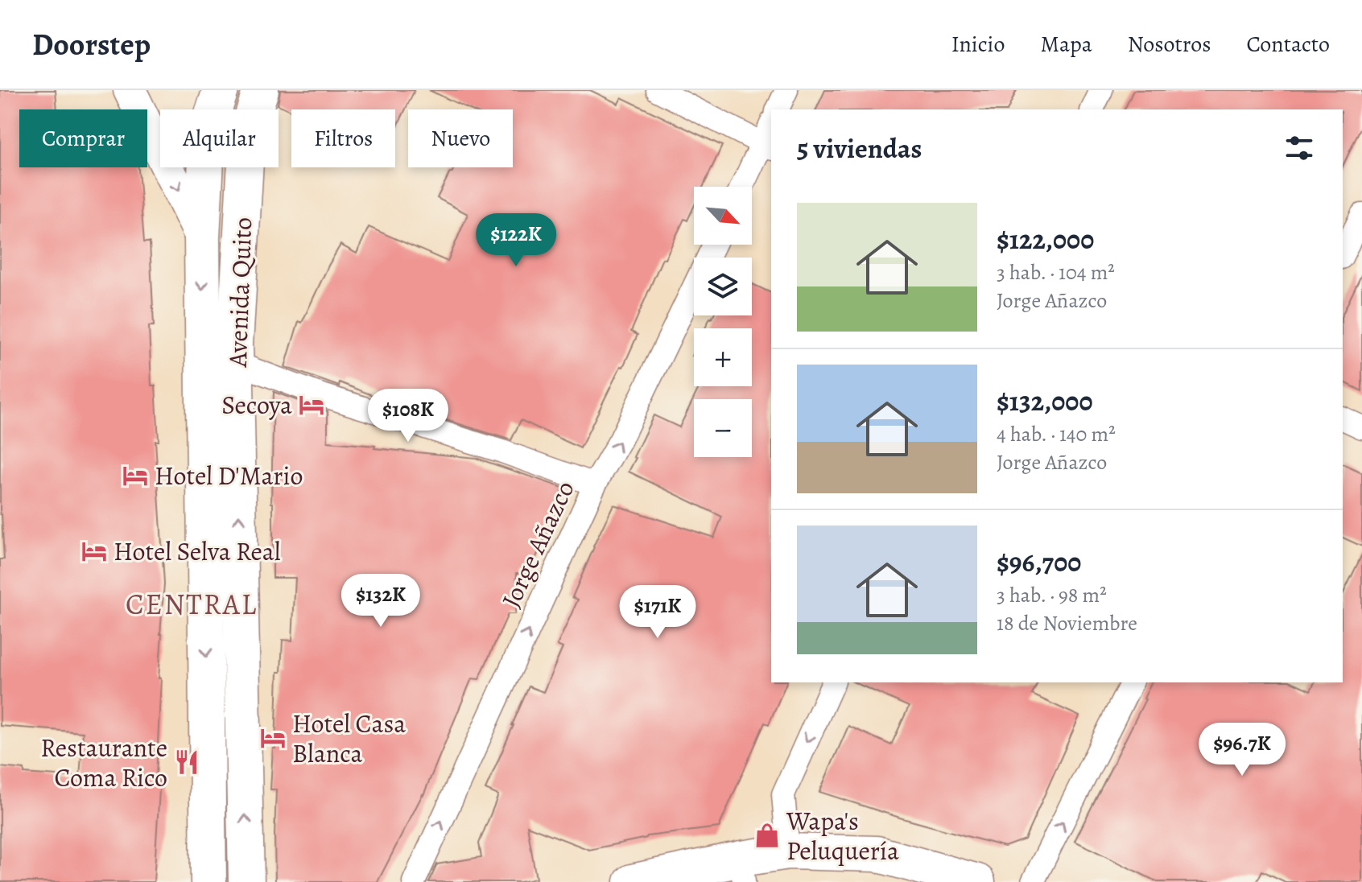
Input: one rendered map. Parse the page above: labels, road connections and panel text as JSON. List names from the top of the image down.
{
  "streets": {
    "main road": ["Avenida Quito"],
    "street": ["Jorge Añazco"]
  },
  "one_way": ["Jorge Añazco"],
  "districts": ["CENTRAL"],
  "places": {
    "hotel": [
      "Secoya",
      "Hotel D'Mario",
      "Hotel Selva Real",
      "Hotel Casa Blanca"
    ],
    "restaurant": ["Restaurante Coma Rico"],
    "shop": ["Wapa's Peluquería"]
  },
  "north": "bottom right",
  "page": {
    "header": "Doorstep",
    "nav": [
      "Inicio",
      "Mapa",
      "Nosotros",
      "Contacto"
    ],
    "chip": [
      "Comprar",
      "Alquilar",
      "Filtros",
      "Nuevo"
    ],
    "heading": "5 viviendas",
    "map_buttons": ["+", "−"],
    "list": [
      {
        "name": "$122,000",
        "note": "3 hab. · 104 m² · Jorge Añazco"
      },
      {
        "name": "$132,000",
        "note": "4 hab. · 140 m² · Jorge Añazco"
      },
      {
        "name": "$96,700",
        "note": "3 hab. · 98 m² · 18 de Noviembre"
      }
    ],
    "price": [
      "$122K",
      "$108K",
      "$132K",
      "$171K",
      "$96.7K"
    ]
  }
}
